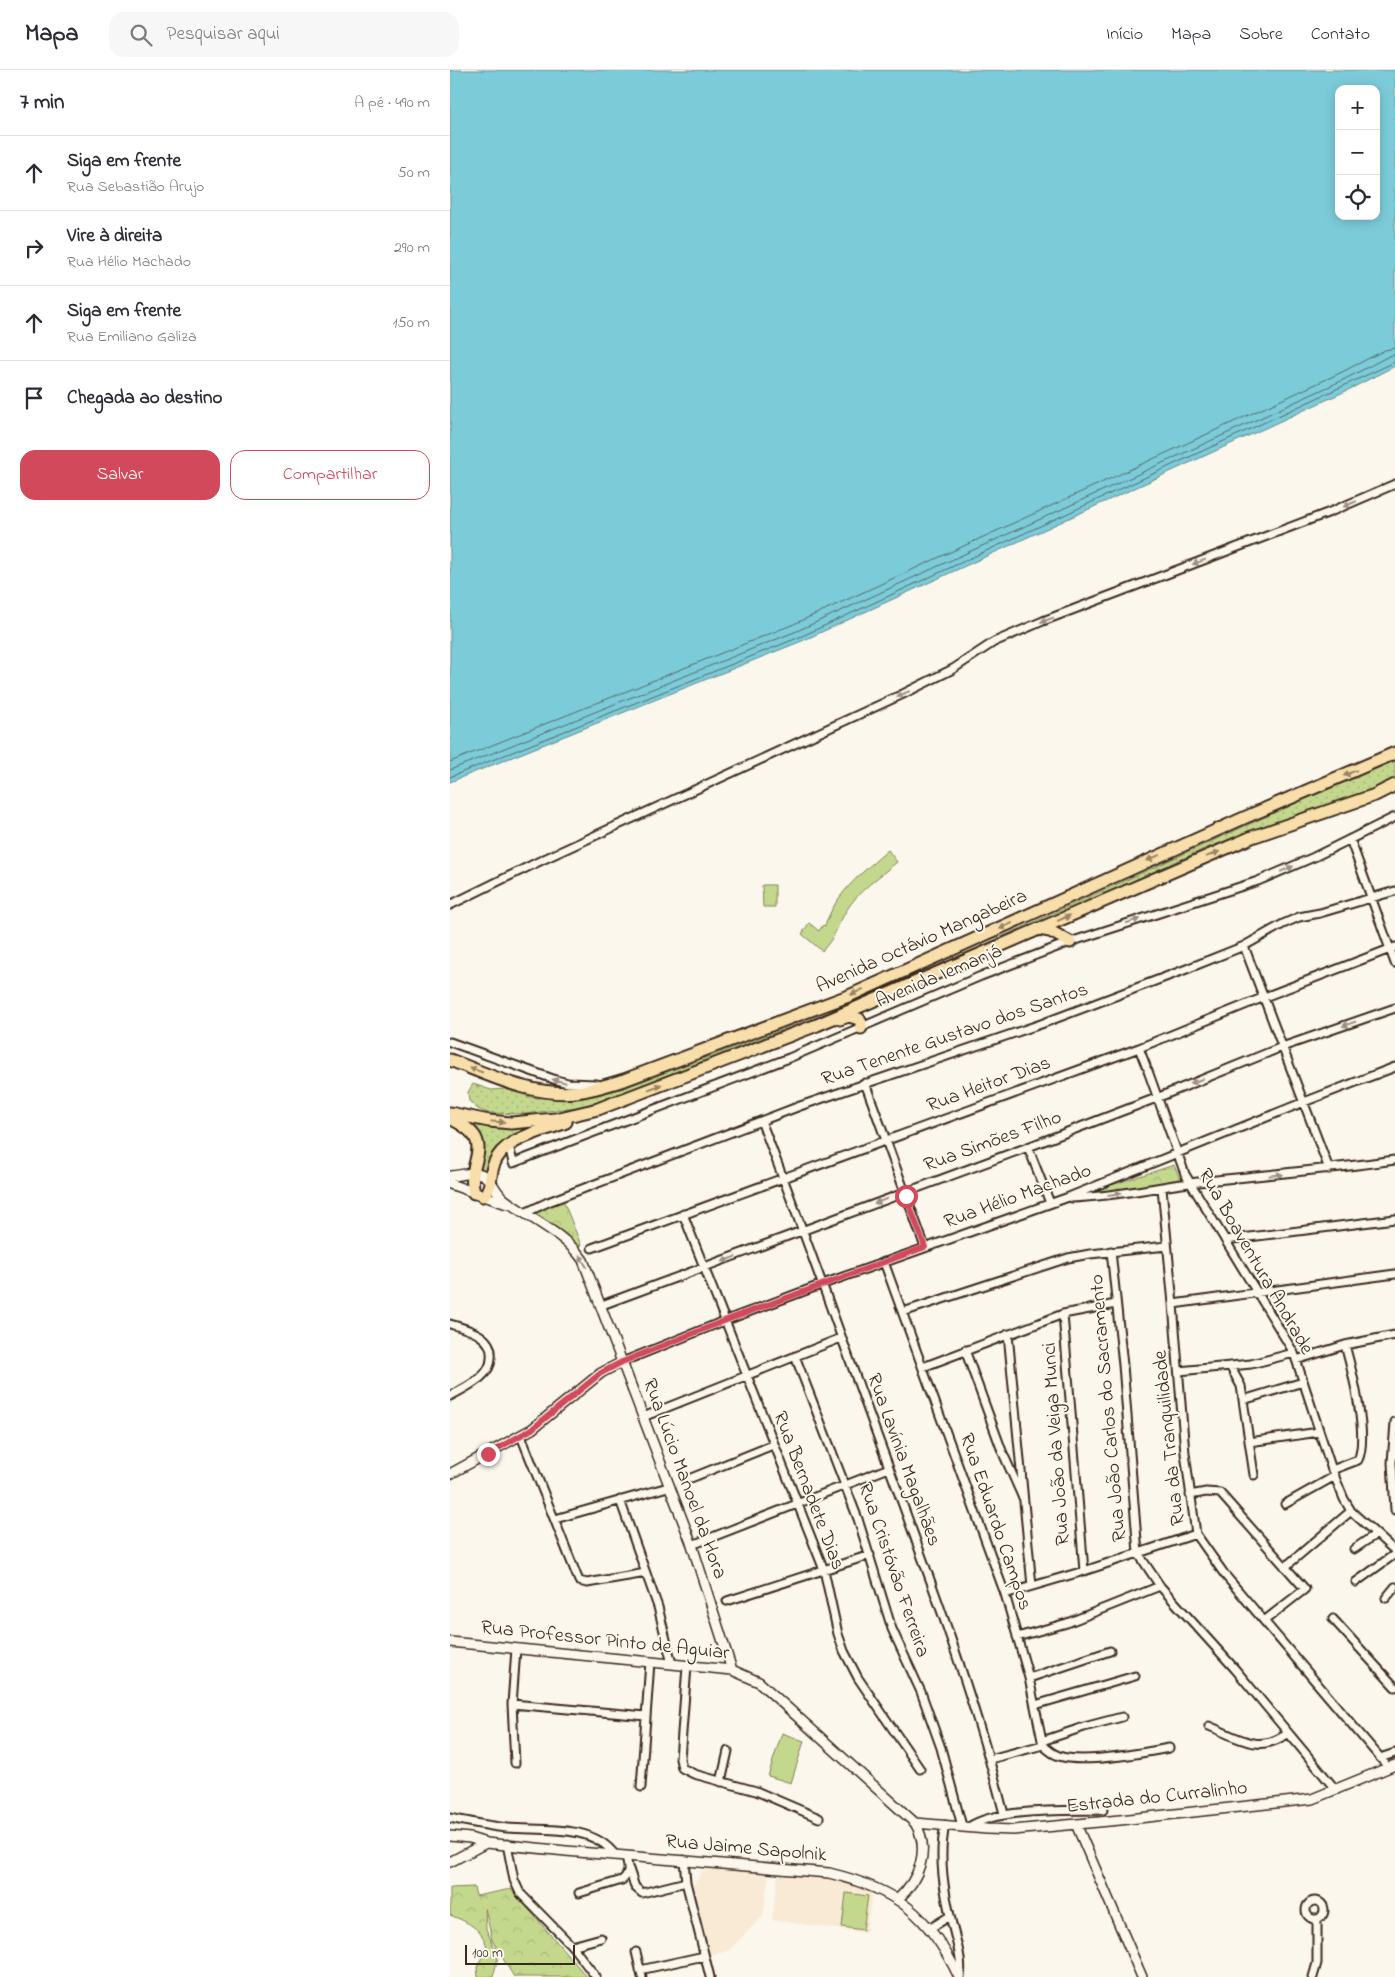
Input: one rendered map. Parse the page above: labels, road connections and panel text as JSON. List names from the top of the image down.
{
  "streets": {
    "main road": ["Avenida Octávio Mangabeira"],
    "street": [
      "Avenida Iemanjá",
      "Rua Tenente Gustavo dos Santos",
      "Rua Heitor Dias",
      "Rua Simões Filho",
      "Rua Hélio Machado",
      "Rua Boaventura Andrade",
      "Rua João Carlos do Sacramento",
      "Rua da Tranquilidade",
      "Rua João da Veiga Munci",
      "Rua Lavínia Magalhães",
      "Rua Lúcio Manoel da Hora",
      "Rua Bernadete Dias",
      "Rua Eduardo Campos",
      "Rua Cristóvão Ferreira",
      "Rua Professor Pinto de Aguiar",
      "Estrada do Curralinho",
      "Rua Jaime Sapolnik"
    ]
  },
  "crossings": [
    ["Rua Tenente Gustavo dos Santos", "Rua Lavínia Magalhães"],
    ["Rua Tenente Gustavo dos Santos", "Rua Lúcio Manoel da Hora"],
    ["Rua Heitor Dias", "Rua Boaventura Andrade"],
    ["Rua Heitor Dias", "Rua Lavínia Magalhães"],
    ["Rua Heitor Dias", "Rua Bernadete Dias"],
    ["Rua Simões Filho", "Rua Boaventura Andrade"],
    ["Rua Simões Filho", "Rua Lavínia Magalhães"],
    ["Rua Simões Filho", "Rua Lúcio Manoel da Hora"],
    ["Rua Simões Filho", "Rua Bernadete Dias"],
    ["Rua Hélio Machado", "Rua Boaventura Andrade"],
    ["Rua Hélio Machado", "Rua Lavínia Magalhães"],
    ["Rua Hélio Machado", "Rua Lúcio Manoel da Hora"],
    ["Rua Hélio Machado", "Rua Bernadete Dias"],
    ["Rua Hélio Machado", "Rua Eduardo Campos"],
    ["Rua João Carlos do Sacramento", "Estrada do Curralinho"],
    ["Rua da Tranquilidade", "Estrada do Curralinho"],
    ["Rua Lúcio Manoel da Hora", "Rua Professor Pinto de Aguiar"],
    ["Rua Cristóvão Ferreira", "Estrada do Curralinho"],
    ["Rua Professor Pinto de Aguiar", "Estrada do Curralinho"],
    ["Estrada do Curralinho", "Rua Jaime Sapolnik"]
  ],
  "one_way": ["Rua Simões Filho"],
  "scale_bar": "100 m",
  "page": {
    "header": "Mapa",
    "search": "Pesquisar aqui",
    "nav": [
      "Início",
      "Mapa",
      "Sobre",
      "Contato"
    ],
    "heading": ["7 min", "A pé · 490 m"],
    "map_buttons": ["+", "−"],
    "list": [
      ["Siga em frente", "Rua Sebastião Arujo", "50 m"],
      ["Vire à direita", "Rua Hélio Machado", "290 m"],
      ["Siga em frente", "Rua Emiliano Galiza", "150 m"],
      "Chegada ao destino"
    ],
    "buttons": ["Salvar", "Compartilhar"],
    "scale": "100 m"
  }
}
